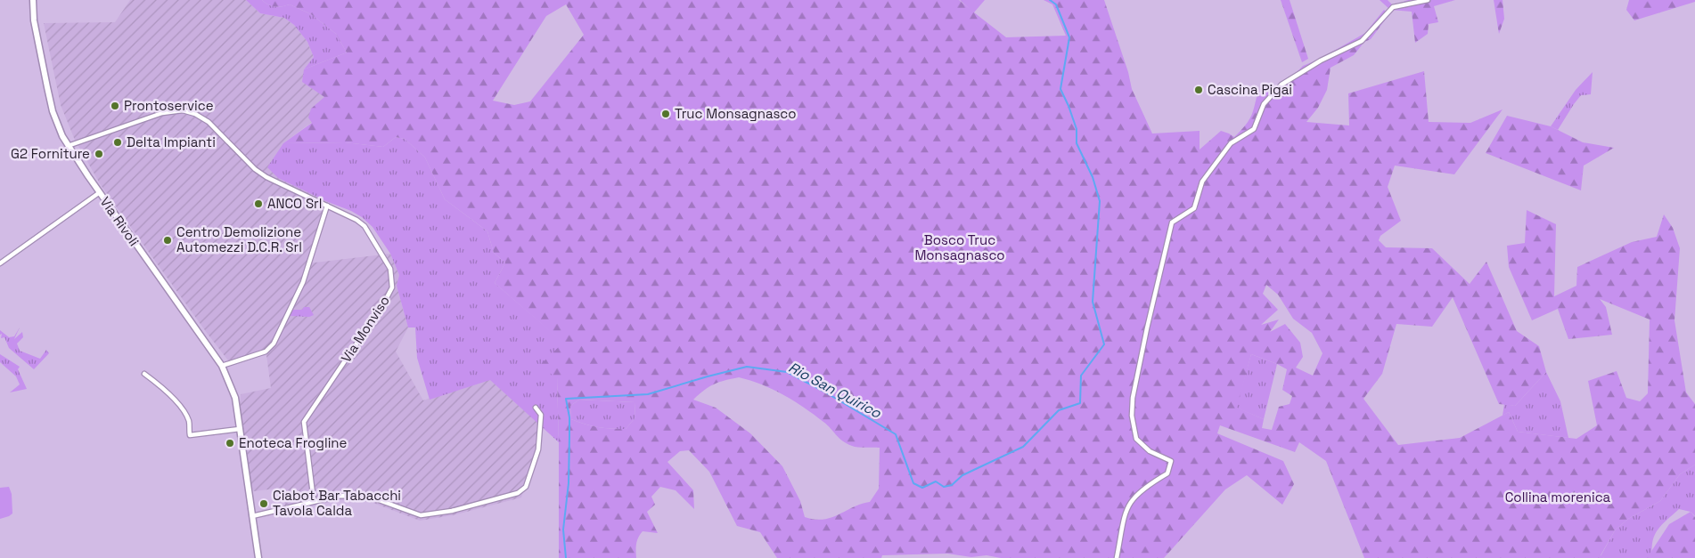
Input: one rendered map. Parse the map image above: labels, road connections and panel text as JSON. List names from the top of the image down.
{
  "streets": {
    "street": ["Via Rivoli", "Via Monviso"]
  },
  "crossings": [
    ["Via Rivoli", "Via Monviso"]
  ],
  "water": ["Rio San Quirico"],
  "parks": ["Bosco Truc Monsagnasco", "Collina morenica"],
  "places": [
    "Cascina Pigai",
    "Prontoservice",
    "Truc Monsagnasco",
    "Delta Impianti",
    "G2 Forniture",
    "ANCO Srl",
    "Centro Demolizione Automezzi D.C.R. Srl",
    "Enoteca Frogline",
    "Ciabot Bar Tabacchi Tavola Calda"
  ]
}
